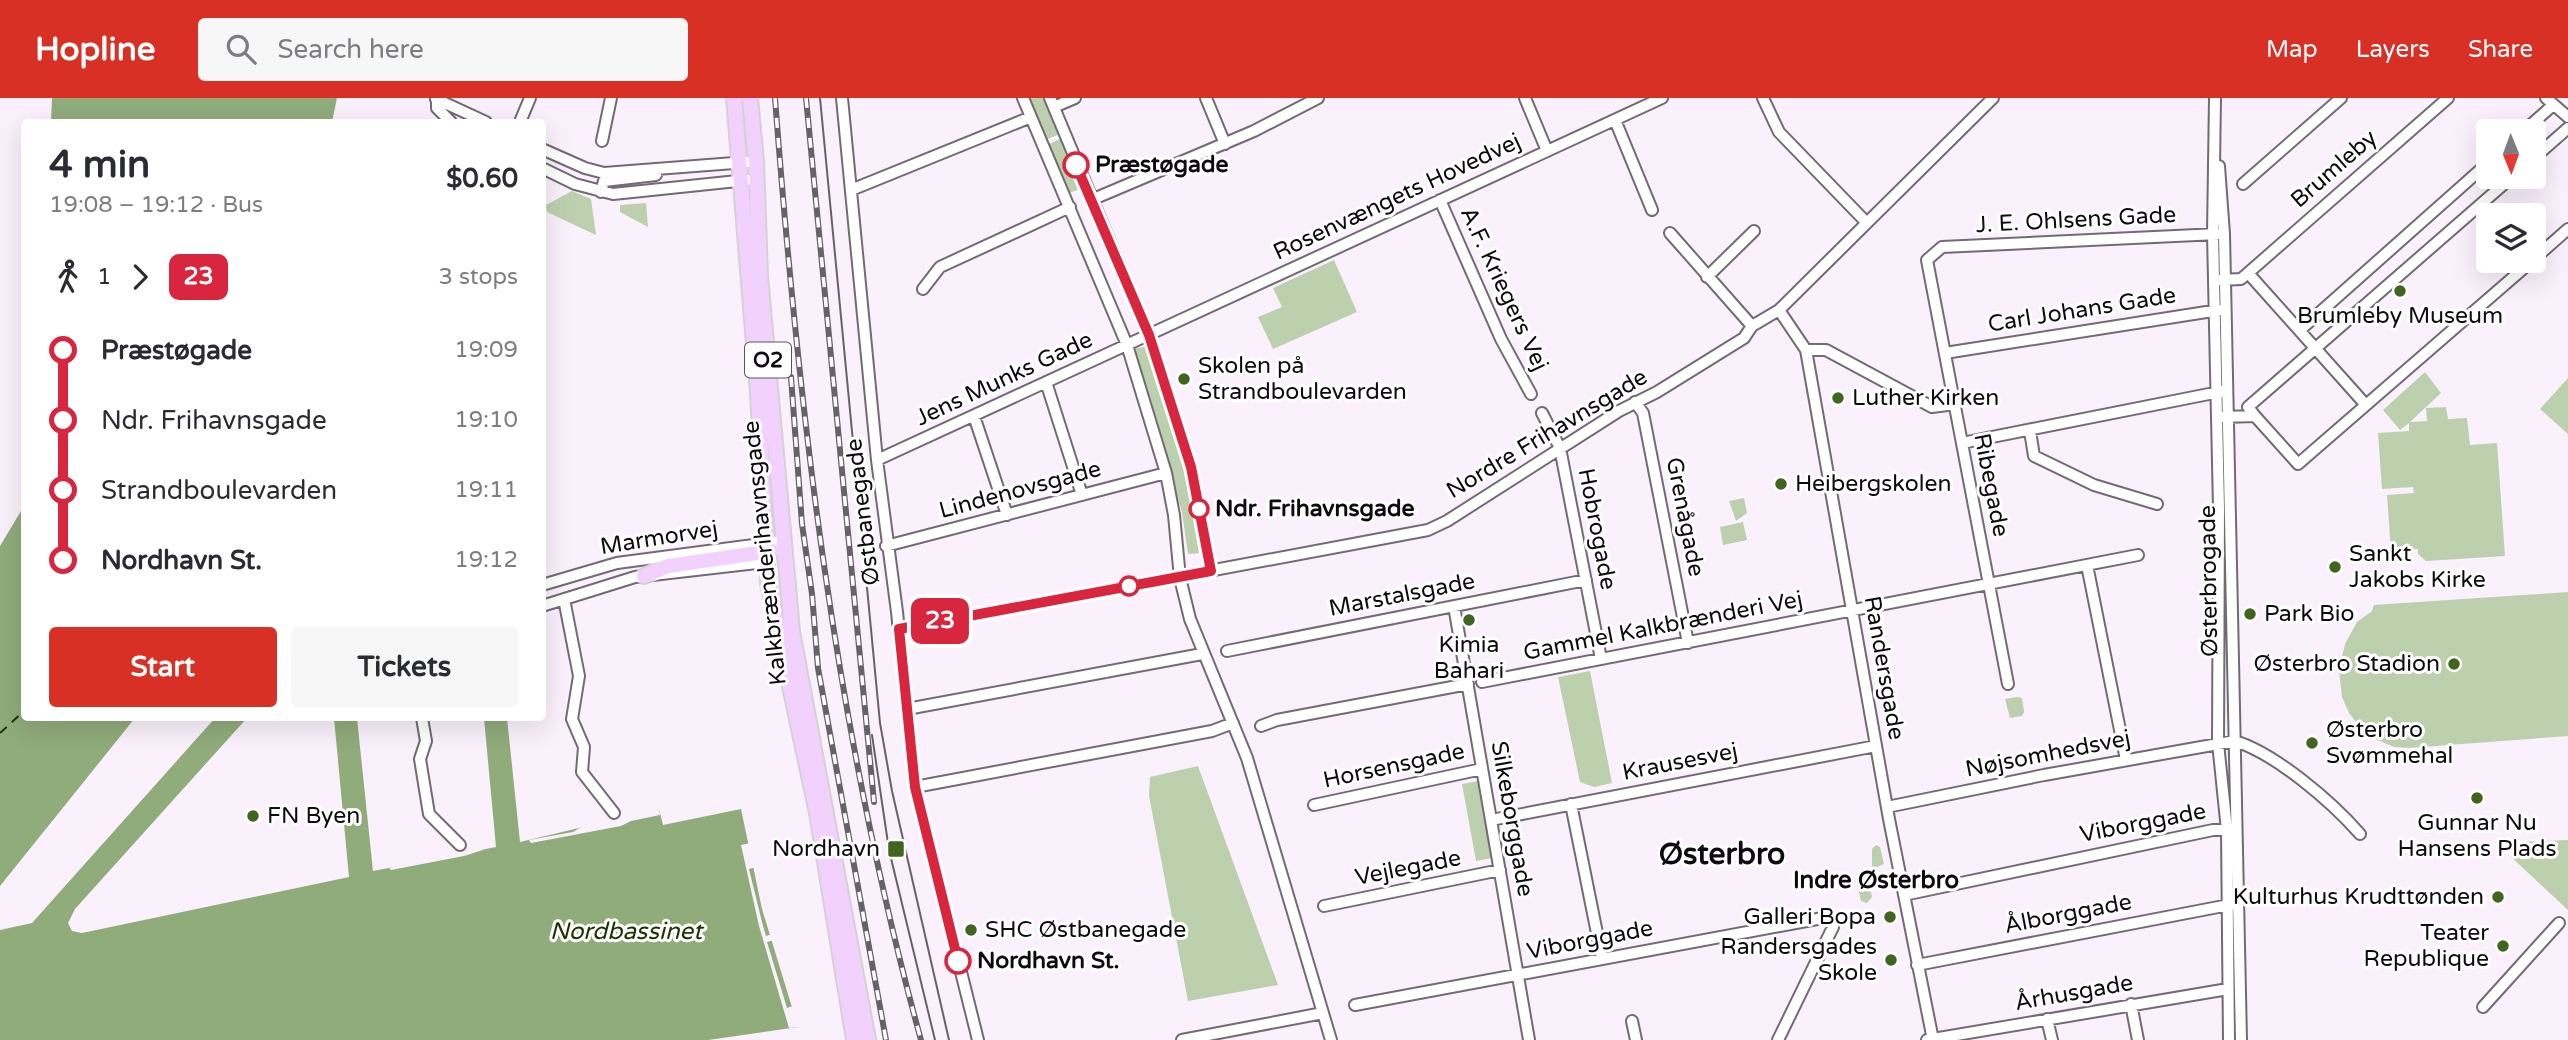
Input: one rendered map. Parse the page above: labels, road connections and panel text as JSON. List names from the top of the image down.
{
  "streets": {
    "main road": ["O2", "Kalkbrænderihavnsgade"],
    "street": [
      "Brumleby",
      "Rosenvængets Hovedvej",
      "J. E. Ohlsens Gade",
      "A.F. Kriegers Vej",
      "Carl Johans Gade",
      "Jens Munks Gade",
      "Nordre Frihavnsgade",
      "Ribegade",
      "Lindenovsgade",
      "Østbanegade",
      "Grenågade",
      "Hobrogade",
      "Marmorvej",
      "Østerbrogade",
      "Marstalsgade",
      "Gammel Kalkbrænderi Vej",
      "Randersgade",
      "Nøjsomhedsvej",
      "Krausesvej",
      "Horsensgade",
      "Silkeborggade",
      "Viborggade",
      "Vejlegade",
      "Ålborggade",
      "Århusgade"
    ]
  },
  "crossings": [
    ["Brumleby", "Østerbrogade"],
    ["Rosenvængets Hovedvej", "A.F. Kriegers Vej"],
    ["Rosenvængets Hovedvej", "Jens Munks Gade"],
    ["J. E. Ohlsens Gade", "Ribegade"],
    ["J. E. Ohlsens Gade", "Østerbrogade"],
    ["Carl Johans Gade", "Ribegade"],
    ["Carl Johans Gade", "Østerbrogade"],
    ["Jens Munks Gade", "Østbanegade"],
    ["Nordre Frihavnsgade", "Østbanegade"],
    ["Nordre Frihavnsgade", "Grenågade"],
    ["Nordre Frihavnsgade", "Hobrogade"],
    ["Nordre Frihavnsgade", "Randersgade"],
    ["Ribegade", "Gammel Kalkbrænderi Vej"],
    ["Lindenovsgade", "Østbanegade"],
    ["Grenågade", "Gammel Kalkbrænderi Vej"],
    ["Hobrogade", "Marstalsgade"],
    ["Hobrogade", "Gammel Kalkbrænderi Vej"],
    ["Marmorvej", "Kalkbrænderihavnsgade"],
    ["Østerbrogade", "Nøjsomhedsvej"],
    ["Østerbrogade", "Viborggade"],
    ["Østerbrogade", "Ålborggade"],
    ["Østerbrogade", "Århusgade"],
    ["Marstalsgade", "Silkeborggade"],
    ["Gammel Kalkbrænderi Vej", "Randersgade"],
    ["Randersgade", "Nøjsomhedsvej"],
    ["Randersgade", "Krausesvej"],
    ["Randersgade", "Viborggade"],
    ["Randersgade", "Ålborggade"],
    ["Randersgade", "Århusgade"],
    ["Krausesvej", "Silkeborggade"],
    ["Horsensgade", "Silkeborggade"],
    ["Silkeborggade", "Viborggade"],
    ["Silkeborggade", "Vejlegade"]
  ],
  "districts": ["Østerbro", "Indre Østerbro"],
  "water": ["Nordbassinet"],
  "places": {
    "other": [
      "Præstøgade",
      "Brumleby Museum",
      "Skolen på Strandboulevarden",
      "Luther Kirken",
      "Heibergskolen",
      "Ndr. Frihavnsgade",
      "Sankt Jakobs Kirke",
      "Park Bio",
      "Kimia Bahari",
      "Østerbro Stadion",
      "Østerbro Svømmehal",
      "Gunnar Nu Hansens Plads",
      "FN Byen",
      "Kulturhus Krudttønden",
      "Galleri Bopa",
      "SHC Østbanegade",
      "Teater Republique",
      "Randersgades Skole",
      "Nordhavn St."
    ],
    "transit": ["Nordhavn"]
  },
  "lines": ["bus line 23"],
  "north": "bottom",
  "page": {
    "header": "Hopline",
    "search": "Search here",
    "nav": ["Map", "Layers", "Share"],
    "on_map": "23",
    "heading": ["4 min", "19:08 – 19:12 · Bus", "$0.60"],
    "legs": ["1", "23", "3 stops"],
    "list": [
      {
        "name": "Præstøgade",
        "value": "19:09"
      },
      {
        "name": "Ndr. Frihavnsgade",
        "value": "19:10"
      },
      {
        "name": "Strandboulevarden",
        "value": "19:11"
      },
      {
        "name": "Nordhavn St.",
        "value": "19:12"
      }
    ],
    "buttons": ["Start", "Tickets"]
  }
}
